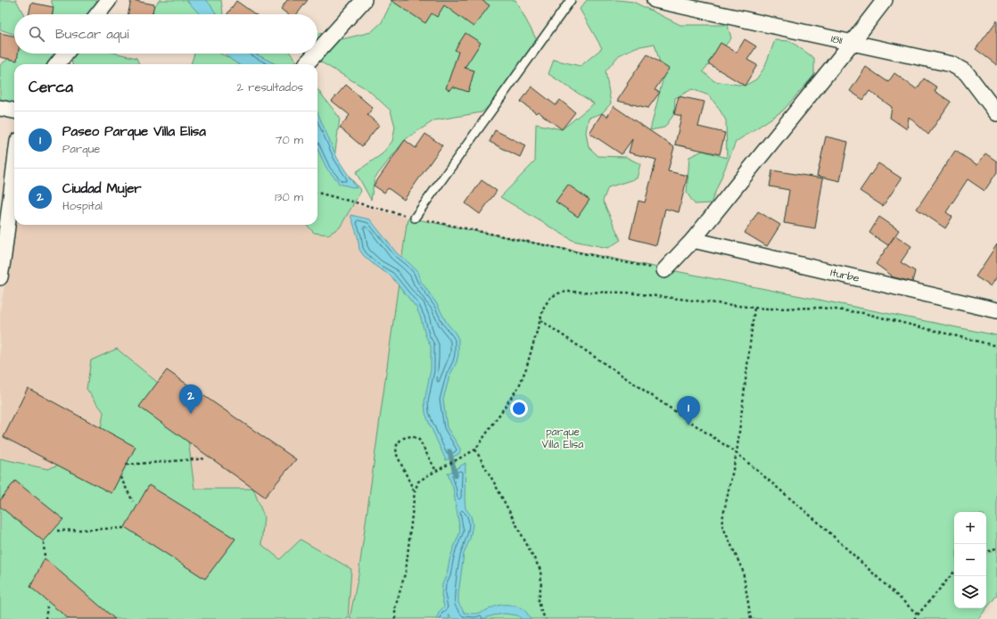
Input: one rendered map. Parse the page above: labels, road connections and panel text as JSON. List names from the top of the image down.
{
  "streets": {
    "street": ["1811", "Iturbe"]
  },
  "parks": ["parque Villa Elisa"],
  "page": {
    "search": "Buscar aquí",
    "heading": ["Cerca", "2 resultados"],
    "list": [
      {
        "mark": "1",
        "name": "Paseo Parque Villa Elisa",
        "note": "Parque",
        "value": "70 m"
      },
      {
        "mark": "2",
        "name": "Ciudad Mujer",
        "note": "Hospital",
        "value": "130 m"
      }
    ],
    "pins": ["2", "1"],
    "map_buttons": ["+", "−"]
  }
}
